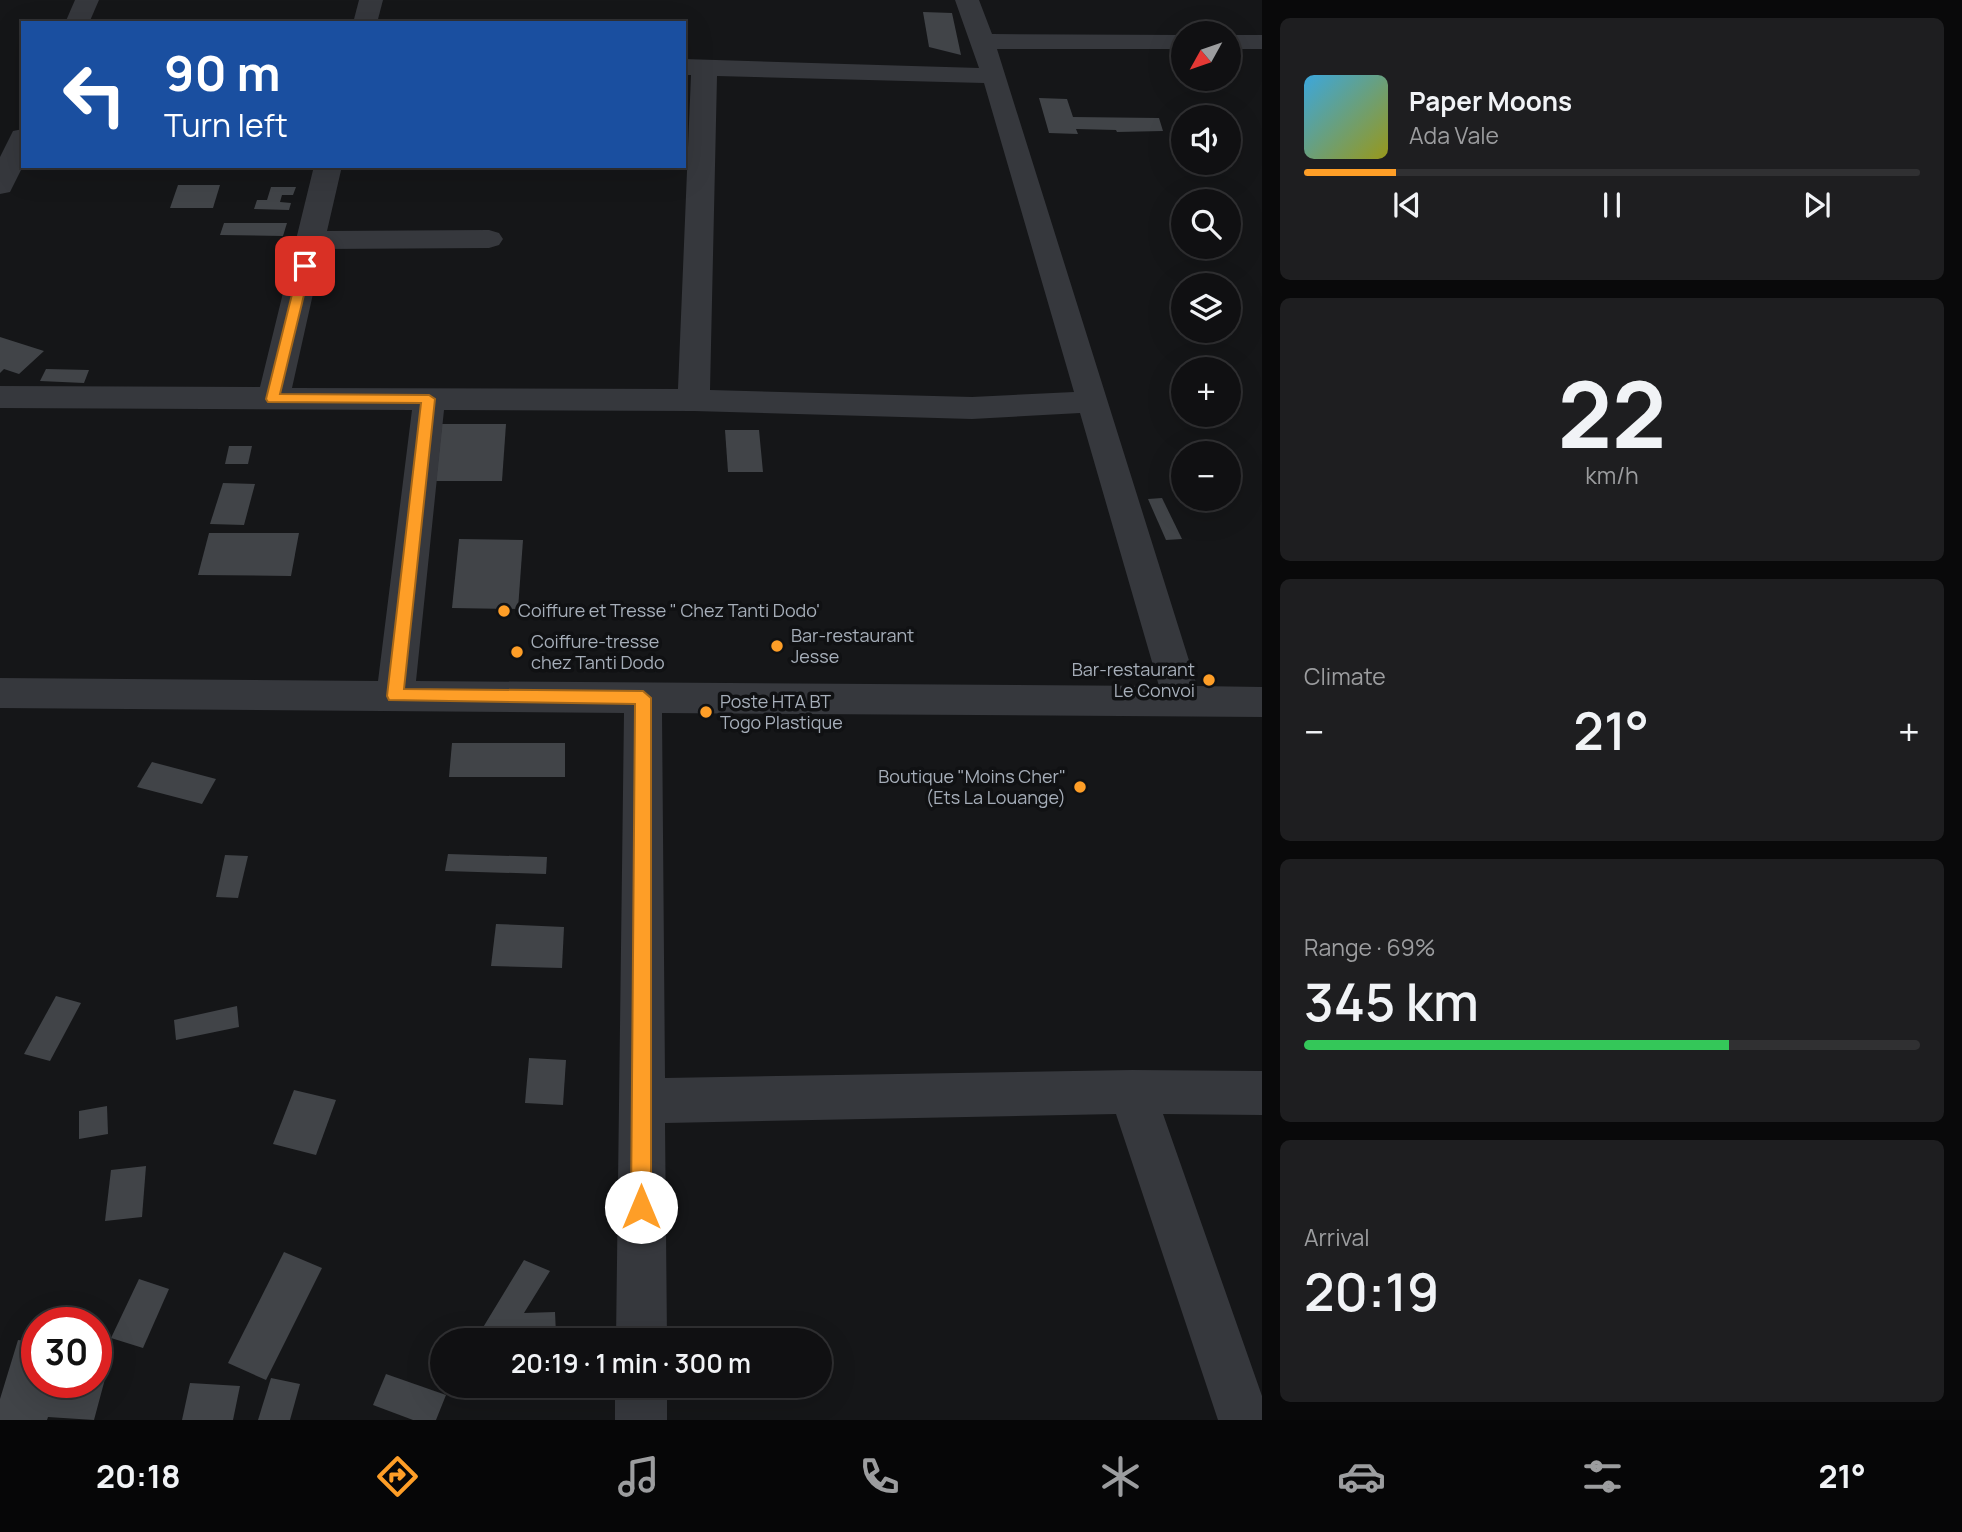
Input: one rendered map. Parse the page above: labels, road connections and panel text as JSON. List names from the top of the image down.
{
  "places": [
    "Coiffure et Tresse \" Chez Tanti Dodo'",
    "Bar-restaurant Jesse",
    "Coiffure-tresse chez Tanti Dodo",
    "Bar-restaurant Le Convoi",
    "Poste HTA BT Togo Plastique",
    "Boutique \"Moins Cher\" (Ets La Louange)"
  ],
  "north": "bottom left",
  "page": {
    "map_buttons": ["+", "−"],
    "turn": ["90 m", "Turn left"],
    "song": ["Paper Moons", "Ada Vale"],
    "tile": [
      ["22", "km/h"],
      "Climate",
      ["Range · 69%", "345 km"],
      ["Arrival", "20:19"]
    ],
    "heat": ["−", "21°", "+"],
    "limit": "30",
    "trip": "20:19 · 1 min · 300 m",
    "tabs": ["20:18", "21°"]
  }
}
